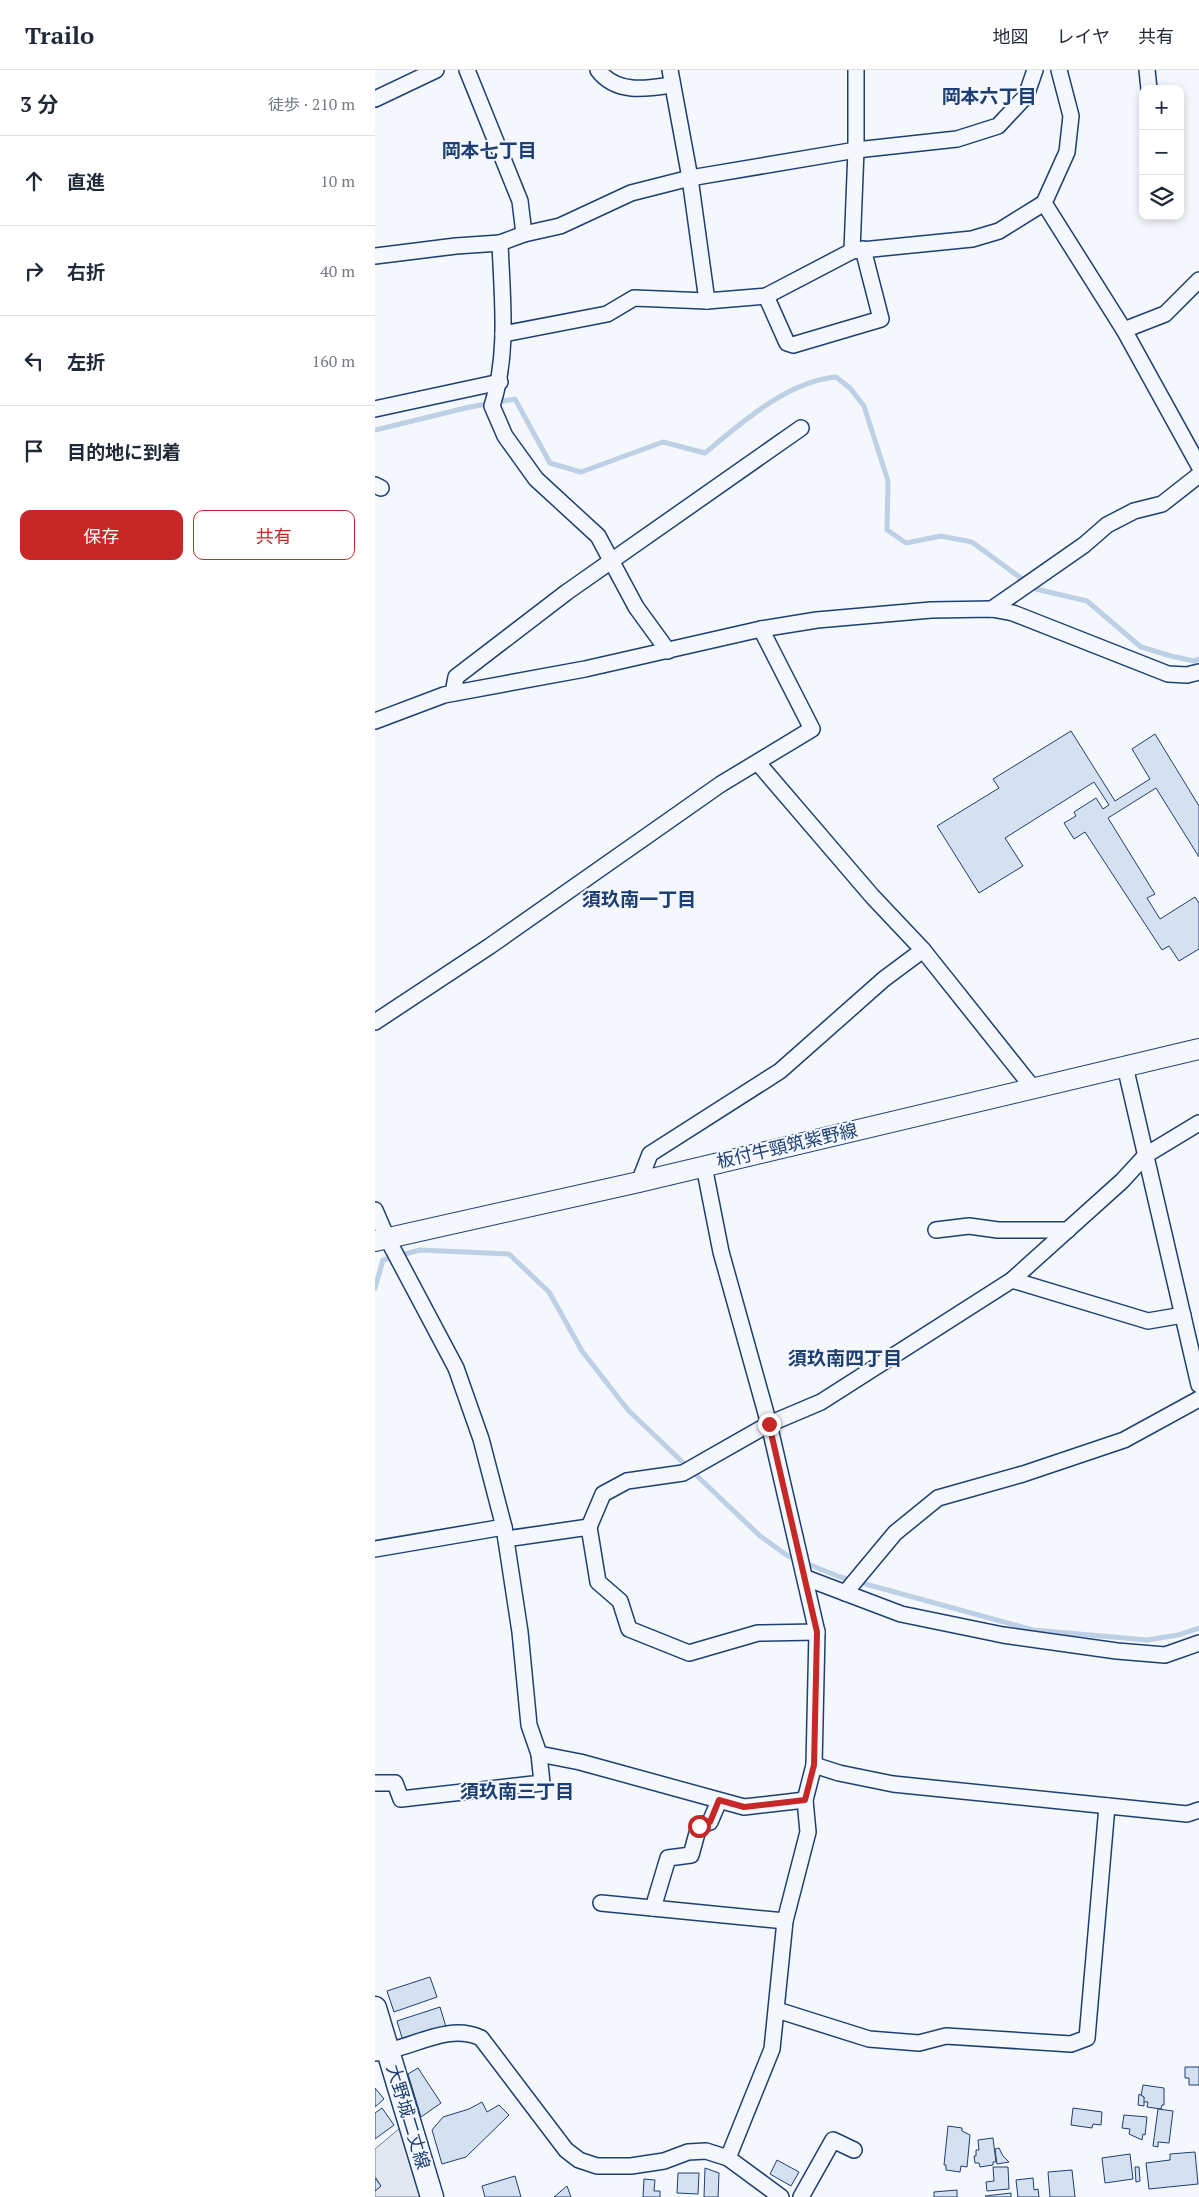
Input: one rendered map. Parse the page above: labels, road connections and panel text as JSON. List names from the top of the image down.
{
  "streets": {
    "main road": ["板付牛頸筑紫野線", "大野城二丈線"]
  },
  "districts": [
    "岡本六丁目",
    "岡本七丁目",
    "須玖南一丁目",
    "須玖南四丁目",
    "須玖南三丁目"
  ],
  "page": {
    "header": "Trailo",
    "nav": ["地図", "レイヤ", "共有"],
    "heading": ["3 分", "徒歩 · 210 m"],
    "map_buttons": ["+", "−"],
    "list": [
      ["直進", "10 m"],
      ["右折", "40 m"],
      ["左折", "160 m"],
      "目的地に到着"
    ],
    "buttons": ["保存", "共有"]
  }
}
